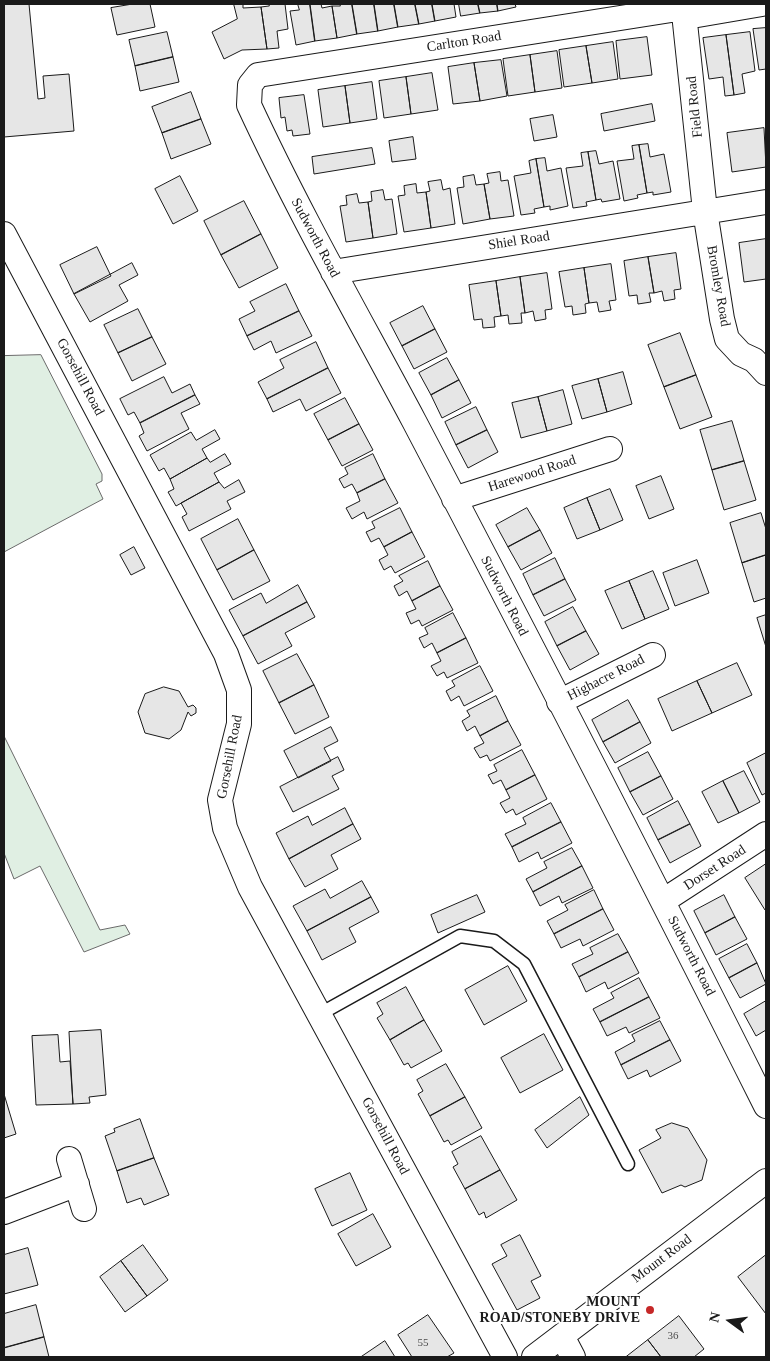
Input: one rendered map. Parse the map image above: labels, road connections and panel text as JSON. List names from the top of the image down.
{
  "streets": {
    "street": [
      "Carlton Road",
      "Field Road",
      "Sudworth Road",
      "Shiel Road",
      "Bromley Road",
      "Gorsehill Road",
      "Harewood Road",
      "Highacre Road",
      "Dorset Road",
      "Mount Road"
    ]
  },
  "crossings": [
    ["Carlton Road", "Field Road"],
    ["Carlton Road", "Sudworth Road"],
    ["Field Road", "Shiel Road"],
    ["Field Road", "Bromley Road"],
    ["Sudworth Road", "Shiel Road"],
    ["Sudworth Road", "Harewood Road"],
    ["Sudworth Road", "Highacre Road"],
    ["Sudworth Road", "Dorset Road"],
    ["Shiel Road", "Bromley Road"]
  ],
  "places": ["MOUNT ROAD/STONEBY DRIVE"],
  "house_numbers": ["36", "55"],
  "north": "left"
}
